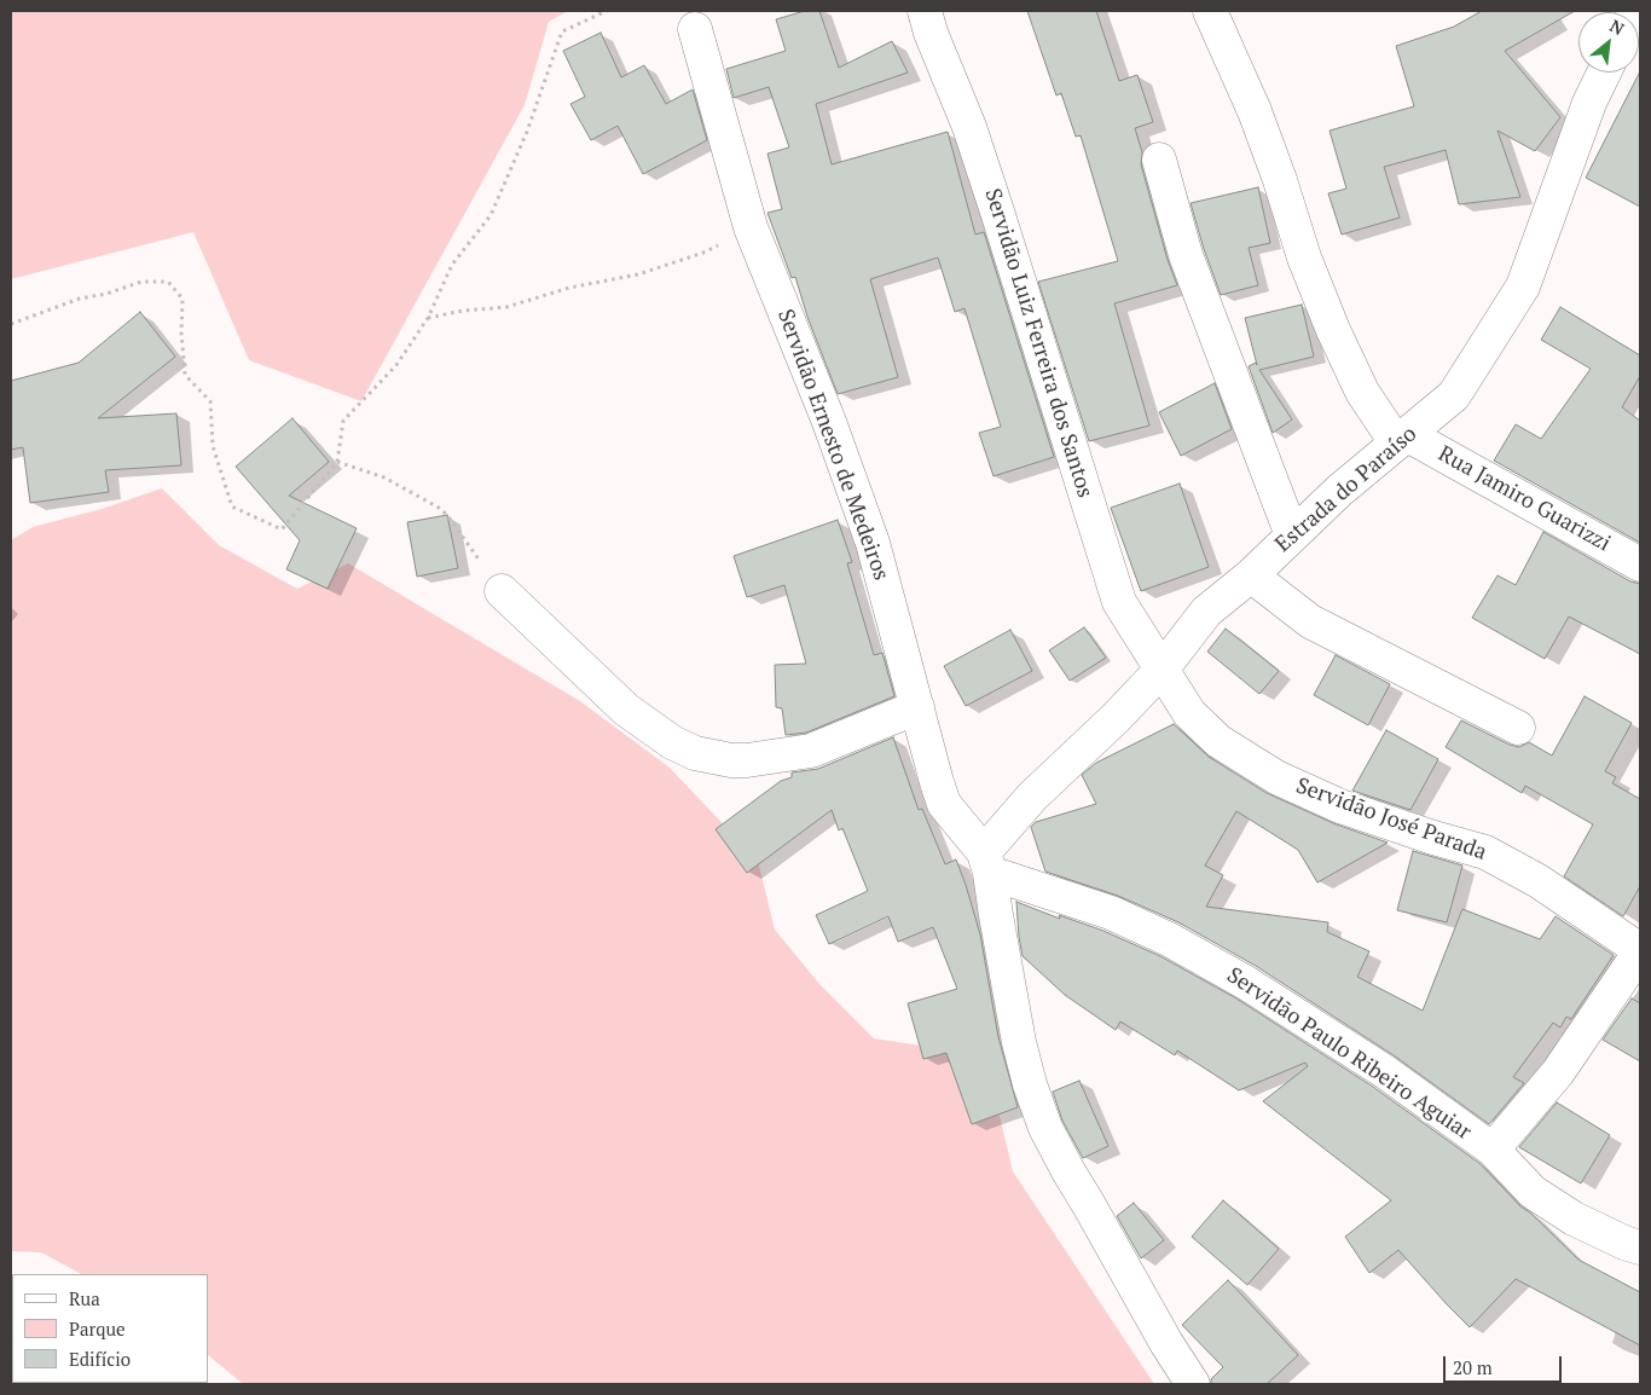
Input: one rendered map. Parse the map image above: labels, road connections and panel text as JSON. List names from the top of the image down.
{
  "streets": {
    "street": [
      "Servidão Luiz Ferreira dos Santos",
      "Servidão Ernesto de Medeiros",
      "Estrada do Paraíso",
      "Rua Jamiro Guarizzi",
      "Servidão José Parada",
      "Servidão Paulo Ribeiro Aguiar"
    ]
  },
  "crossings": [
    ["Servidão Luiz Ferreira dos Santos", "Estrada do Paraíso"],
    ["Servidão Luiz Ferreira dos Santos", "Servidão José Parada"],
    ["Servidão Ernesto de Medeiros", "Estrada do Paraíso"],
    ["Servidão Ernesto de Medeiros", "Servidão Paulo Ribeiro Aguiar"],
    ["Estrada do Paraíso", "Rua Jamiro Guarizzi"],
    ["Estrada do Paraíso", "Servidão José Parada"],
    ["Estrada do Paraíso", "Servidão Paulo Ribeiro Aguiar"]
  ],
  "legend": ["Rua", "Parque", "Edifício"],
  "scale_bar": "20 m",
  "north": "top right"
}
